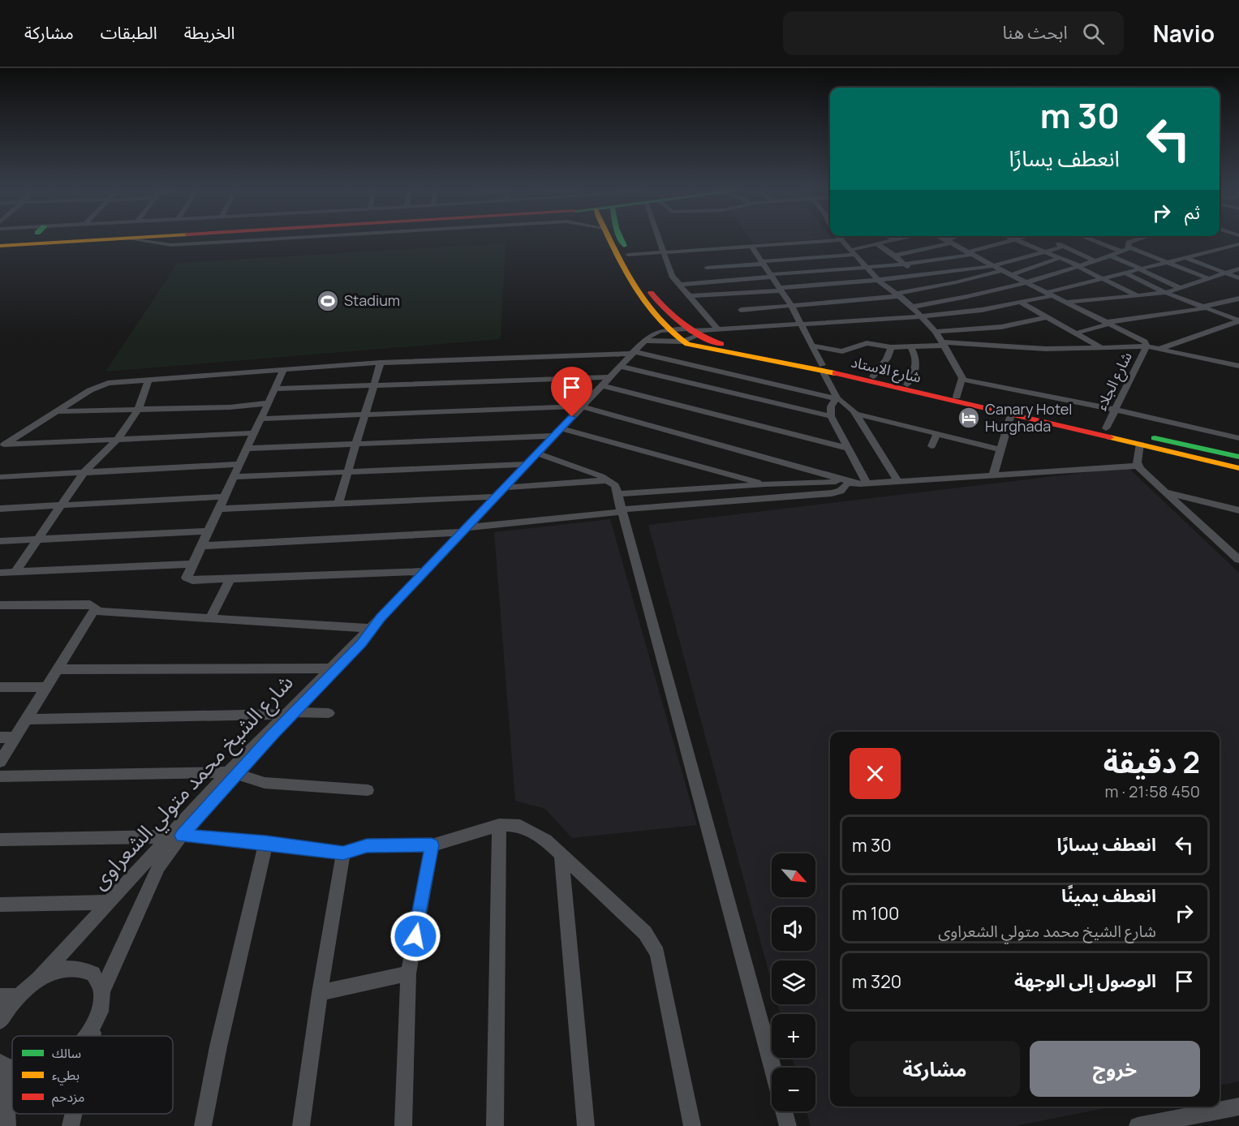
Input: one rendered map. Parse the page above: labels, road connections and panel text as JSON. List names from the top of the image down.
{
  "streets": {
    "main road": ["شارع الاستاد"],
    "street": ["شارع الجلاء", "شارع الشيخ محمد متولي الشعراوى"]
  },
  "crossings": [
    ["شارع الاستاد", "شارع الجلاء"],
    ["شارع الاستاد", "شارع الشيخ محمد متولي الشعراوى"]
  ],
  "places": {
    "sports": ["Stadium"],
    "hotel": ["Canary Hotel Hurghada"]
  },
  "legend": ["سالك", "بطيء", "مزدحم"],
  "north": "bottom right",
  "page": {
    "header": "Navio",
    "search": "ابحث هنا",
    "nav": ["الخريطة", "الطبقات", "مشاركة"],
    "turn": ["30 m", "انعطف يسارًا"],
    "then": "ثم",
    "heading": ["2 دقيقة", "450 m · 21:58"],
    "list": [
      {
        "name": "انعطف يسارًا",
        "value": "30 m"
      },
      {
        "name": "انعطف يمينًا",
        "note": "شارع الشيخ محمد متولي الشعراوى",
        "value": "100 m"
      },
      {
        "name": "الوصول إلى الوجهة",
        "value": "320 m"
      }
    ],
    "map_buttons": ["+", "−"],
    "buttons": ["خروج", "مشاركة"]
  }
}
